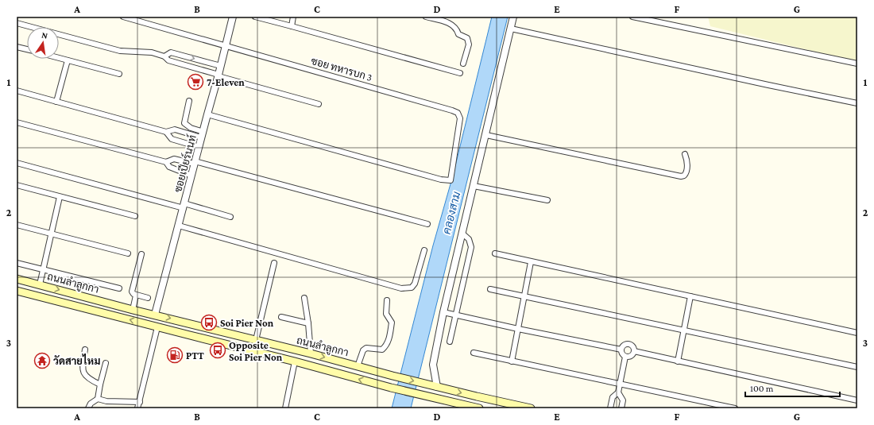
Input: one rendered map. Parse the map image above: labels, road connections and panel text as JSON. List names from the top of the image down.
{
  "streets": {
    "main road": ["ถนนลำลูกกา"],
    "street": ["ซอย ทหารบก 3", "ซอยเปียร์นนท์"]
  },
  "crossings": [
    ["ซอย ทหารบก 3", "ซอยเปียร์นนท์"],
    ["ซอยเปียร์นนท์", "ถนนลำลูกกา"]
  ],
  "water": ["คลองสาม"],
  "places": {
    "supermarket": ["7-Eleven"],
    "bus stop": ["Soi Pier Non", "Opposite Soi Pier Non"],
    "fuel station": ["PTT"],
    "temple": ["วัดสายไหม"]
  },
  "scale_bar": "100 m",
  "north": "top",
  "grid": {
    "columns": [
      "A",
      "B",
      "C",
      "D",
      "E",
      "F",
      "G"
    ],
    "rows": ["1", "2", "3"]
  }
}
